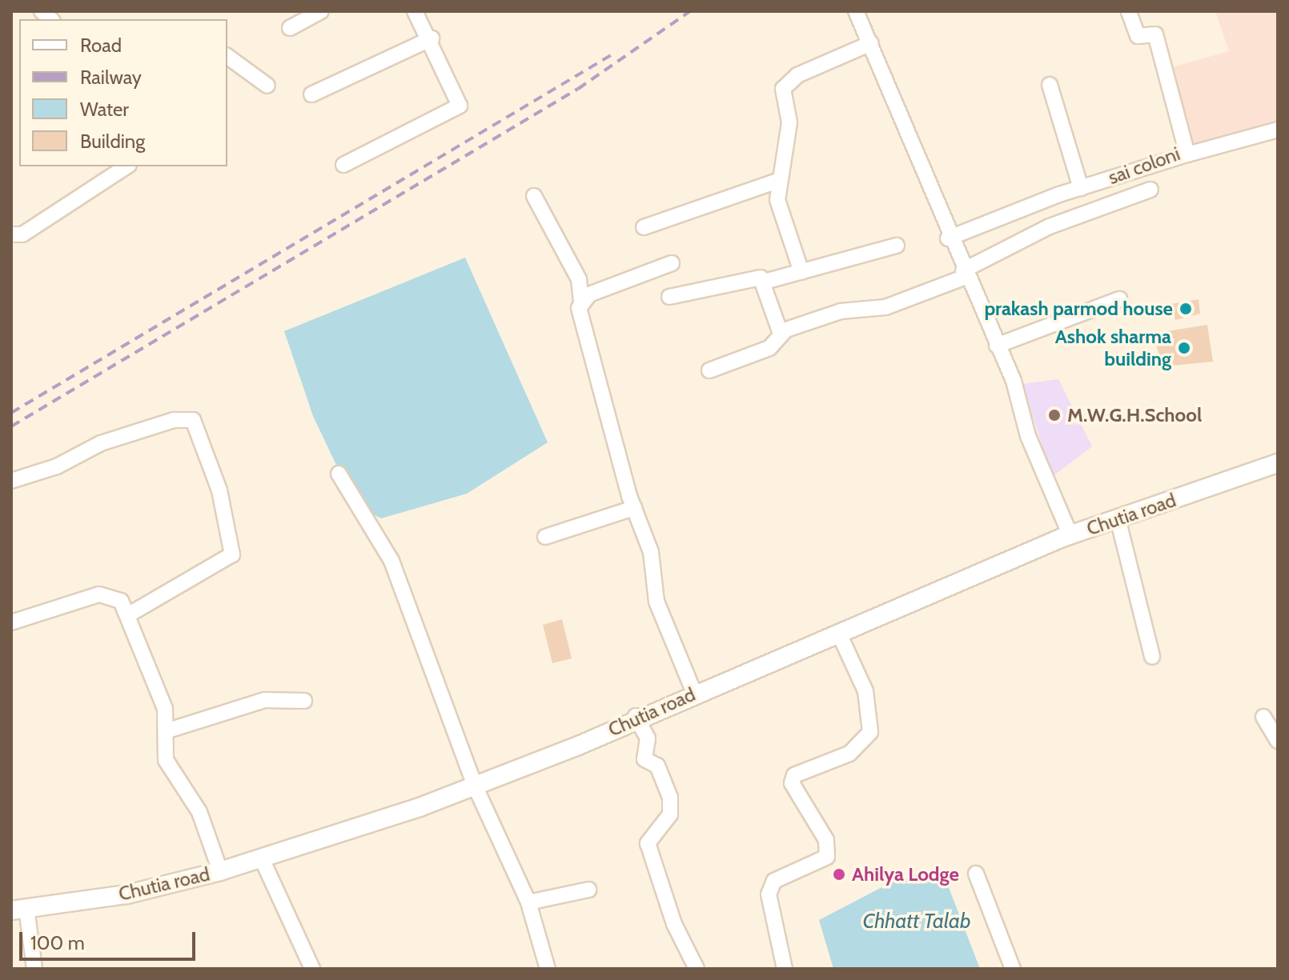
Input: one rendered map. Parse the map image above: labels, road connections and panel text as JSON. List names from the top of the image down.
{
  "streets": {
    "street": ["sai coloni", "Chutia road"]
  },
  "water": ["Chhatt Talab"],
  "places": [
    "prakash parmod house",
    "Ashok sharma building",
    "M.W.G.H.School",
    "Ahilya Lodge"
  ],
  "legend": [
    "Road",
    "Railway",
    "Water",
    "Building"
  ],
  "scale_bar": "100 m"
}
